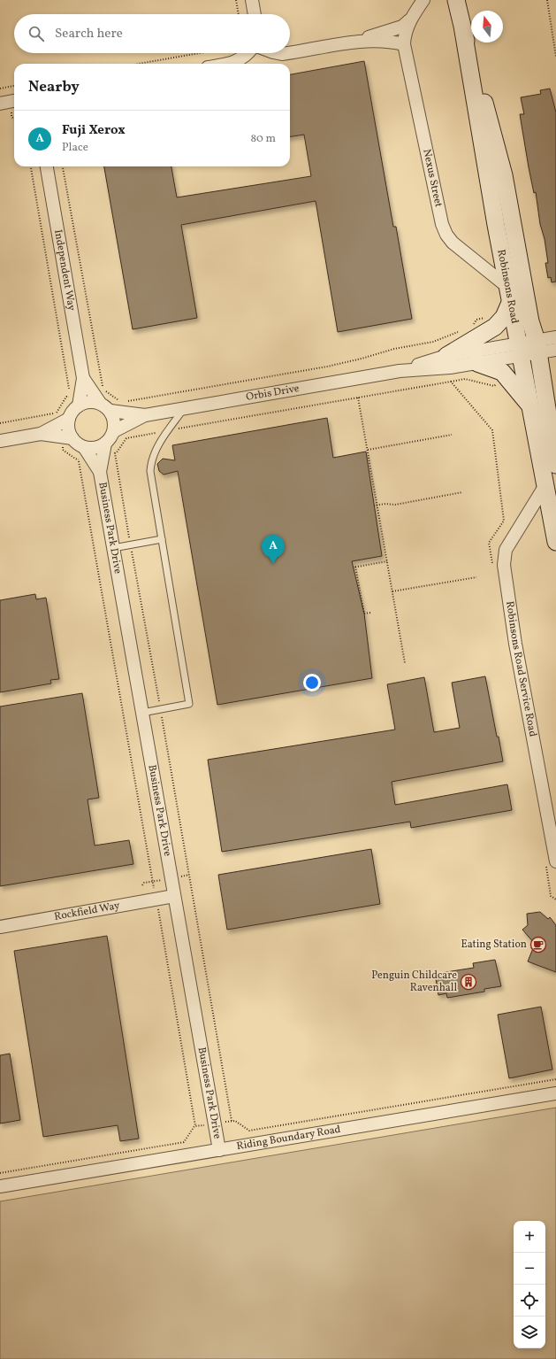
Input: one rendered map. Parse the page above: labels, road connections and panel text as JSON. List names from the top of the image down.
{
  "streets": {
    "main road": ["Robinsons Road"],
    "street": [
      "Nexus Street",
      "Independent Way",
      "Orbis Drive",
      "Business Park Drive",
      "Robinsons Road Service Road",
      "Rockfield Way",
      "Riding Boundary Road"
    ]
  },
  "crossings": [
    ["Nexus Street", "Robinsons Road"],
    ["Independent Way", "Orbis Drive"],
    ["Independent Way", "Business Park Drive"],
    ["Robinsons Road", "Orbis Drive"],
    ["Robinsons Road", "Robinsons Road Service Road"],
    ["Orbis Drive", "Business Park Drive"],
    ["Business Park Drive", "Rockfield Way"],
    ["Business Park Drive", "Riding Boundary Road"]
  ],
  "places": {
    "cafe": ["Eating Station"],
    "building": ["Penguin Childcare Ravenhall"]
  },
  "north": "top",
  "page": {
    "search": "Search here",
    "heading": "Nearby",
    "list": [
      {
        "mark": "A",
        "name": "Fuji Xerox",
        "note": "Place",
        "value": "80 m"
      }
    ],
    "pins": "A",
    "map_buttons": ["+", "−"]
  }
}
